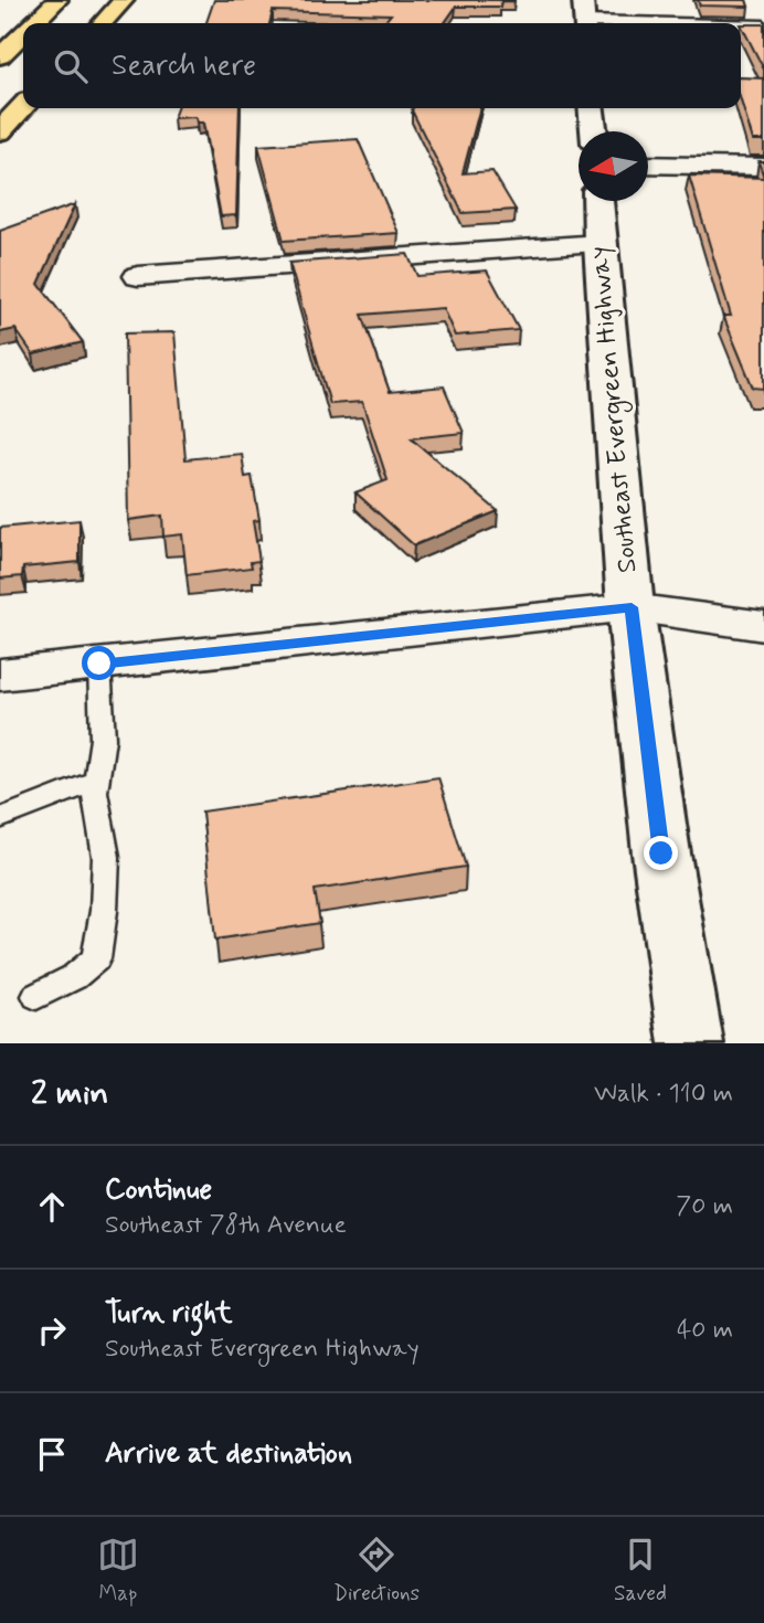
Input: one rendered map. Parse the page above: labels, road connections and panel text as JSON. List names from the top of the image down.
{
  "streets": {
    "street": ["Southeast Evergreen Highway"]
  },
  "north": "left",
  "page": {
    "search": "Search here",
    "heading": ["2 min", "Walk · 110 m"],
    "list": [
      ["Continue", "Southeast 78th Avenue", "70 m"],
      ["Turn right", "Southeast Evergreen Highway", "40 m"],
      "Arrive at destination"
    ],
    "nav": ["Map", "Directions", "Saved"]
  }
}
